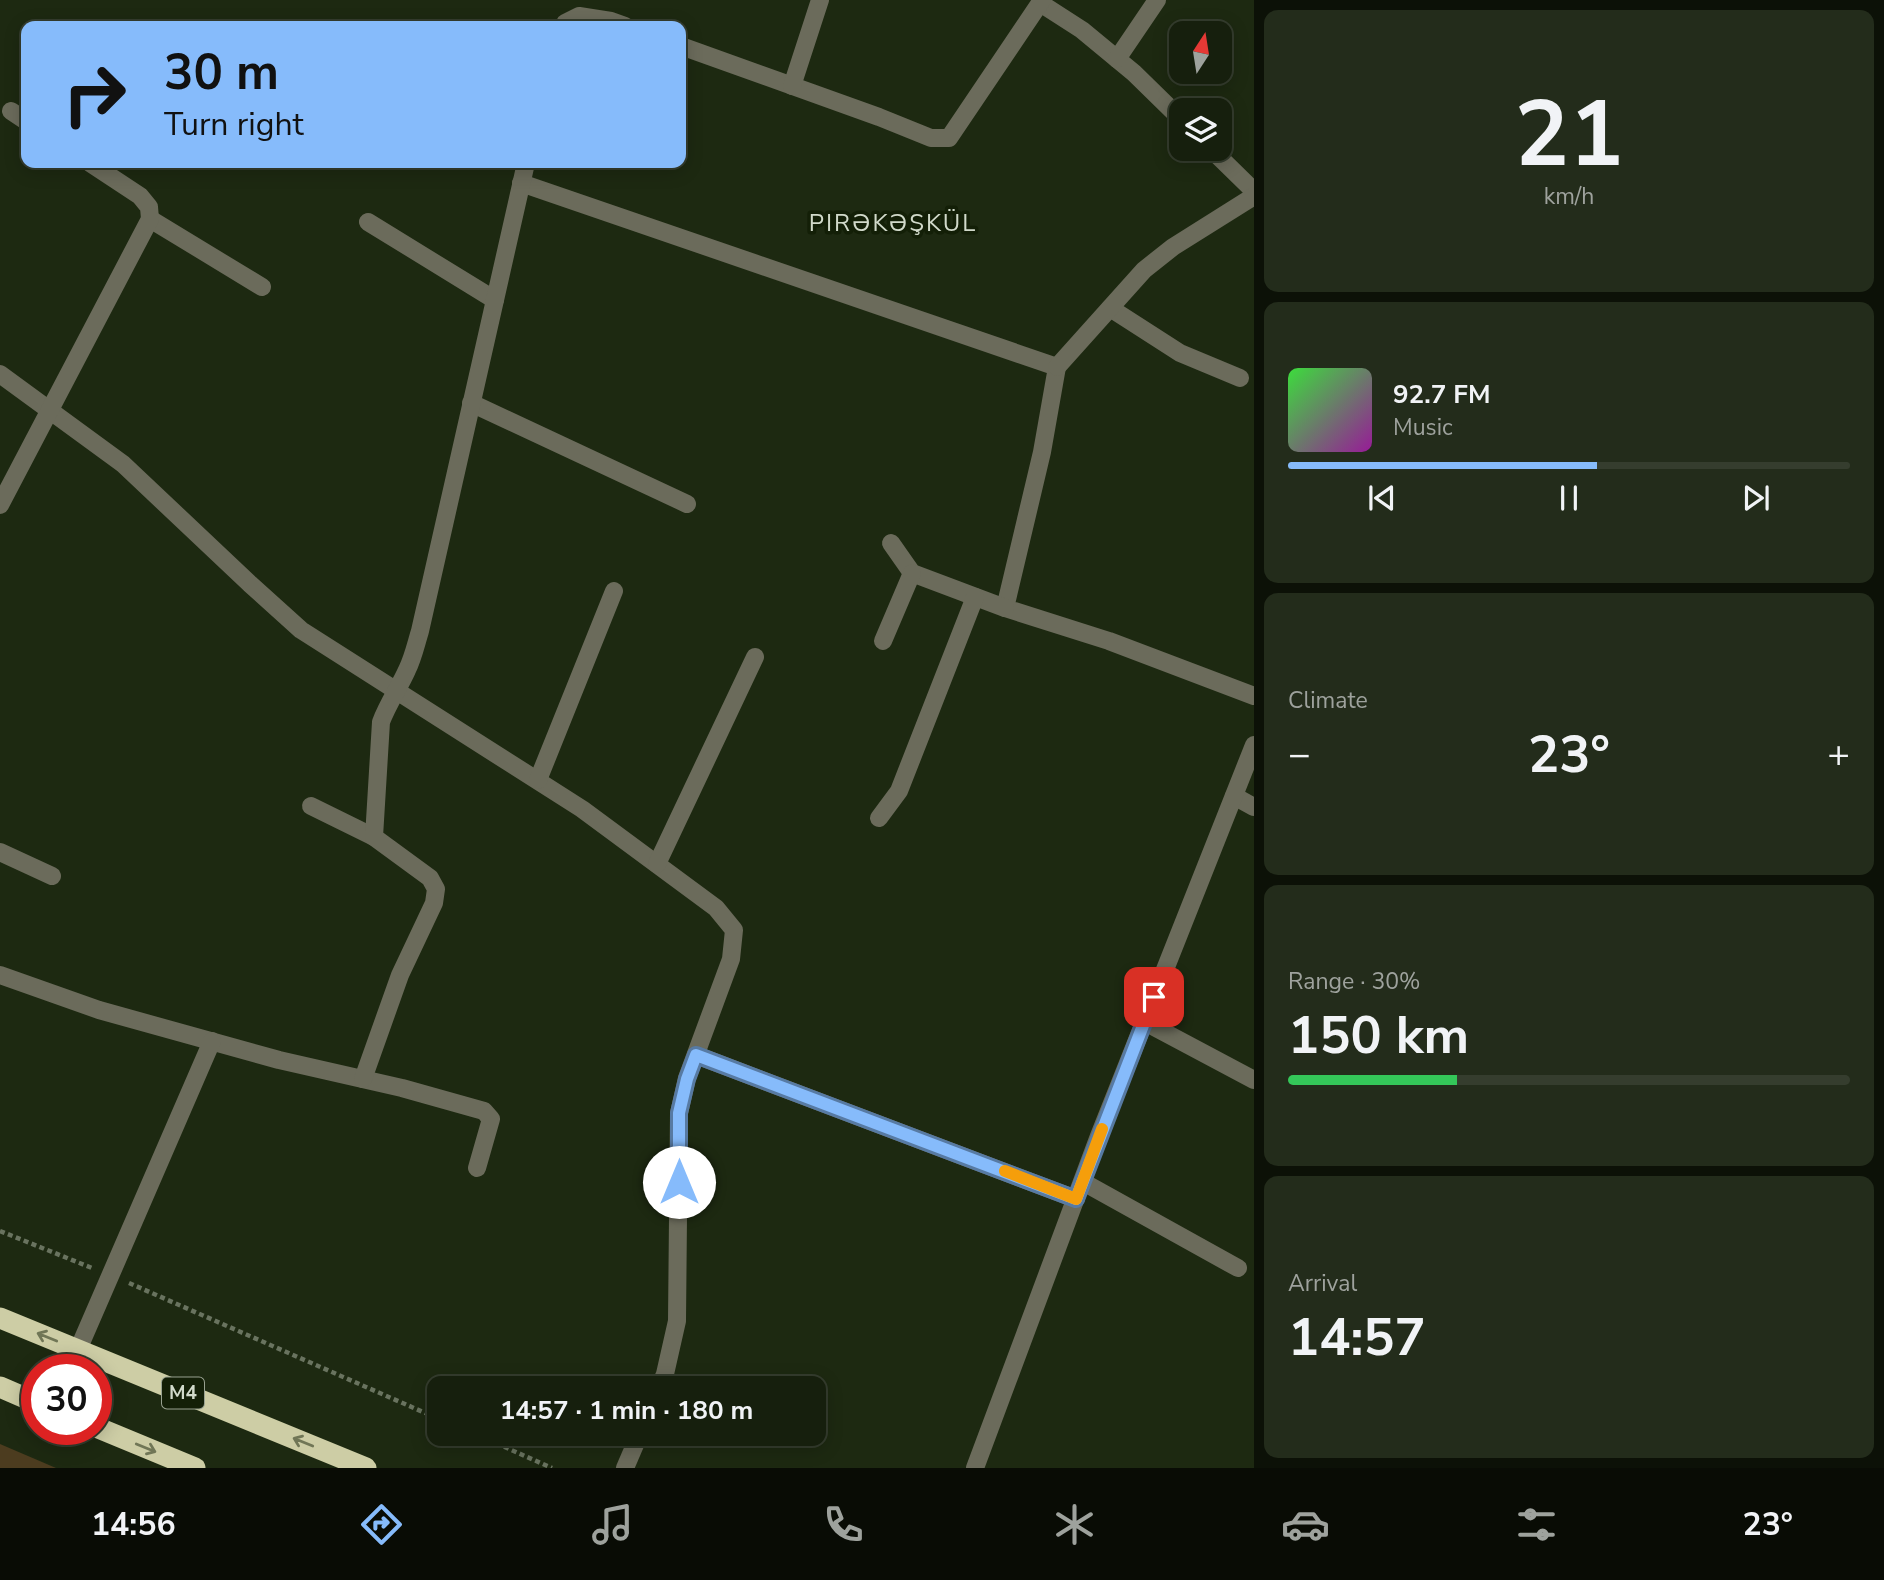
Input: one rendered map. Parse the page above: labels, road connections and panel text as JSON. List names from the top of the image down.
{
  "streets": {
    "highway": ["M4"]
  },
  "districts": ["PIRƏKƏŞKÜL"],
  "north": "top",
  "page": {
    "tile": [
      ["21", "km/h"],
      "Climate",
      ["Range · 30%", "150 km"],
      ["Arrival", "14:57"]
    ],
    "turn": ["30 m", "Turn right"],
    "song": ["92.7 FM", "Music"],
    "heat": ["−", "23°", "+"],
    "limit": "30",
    "trip": "14:57 · 1 min · 180 m",
    "tabs": ["14:56", "23°"]
  }
}
